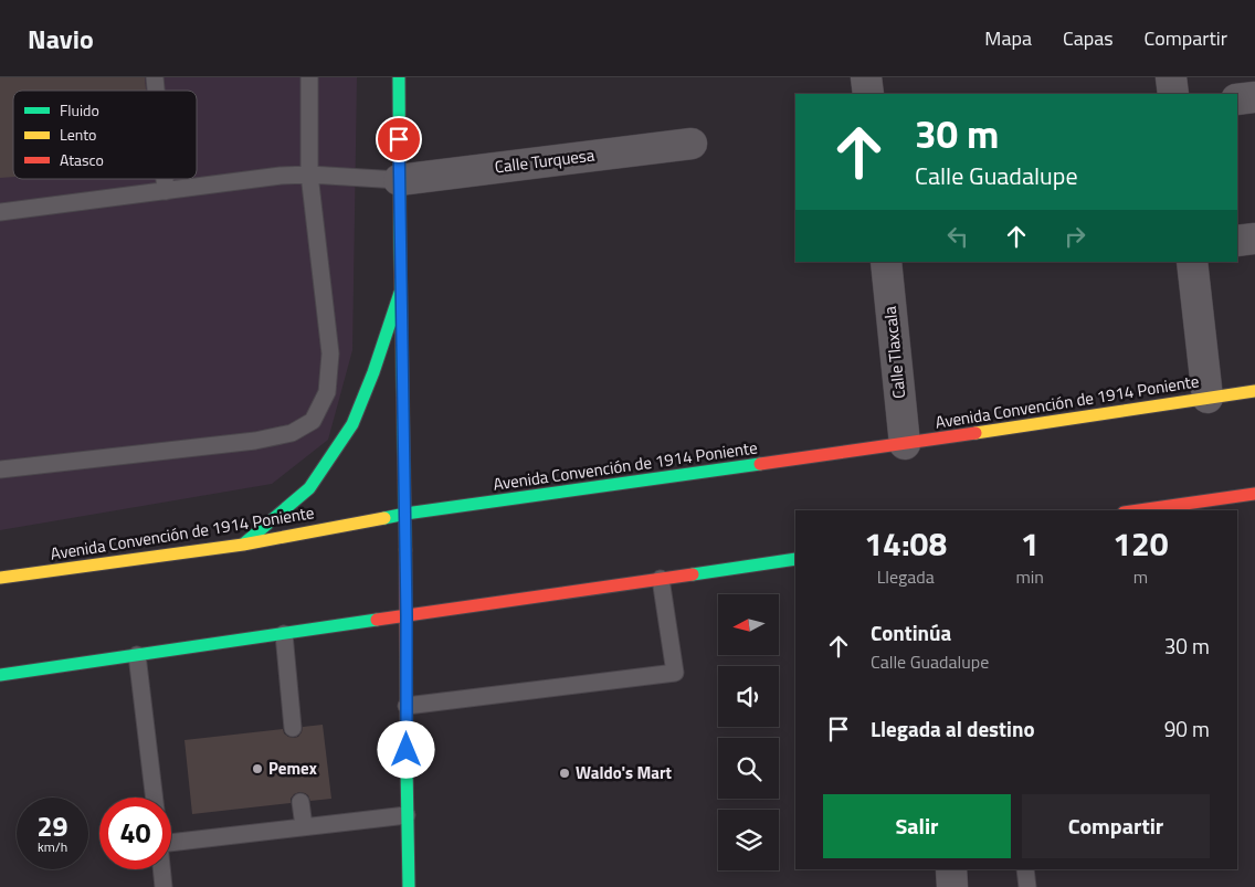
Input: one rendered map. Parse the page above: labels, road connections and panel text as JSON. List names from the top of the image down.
{
  "streets": {
    "main road": ["Avenida Convención de 1914 Poniente"],
    "street": ["Calle Turquesa", "Calle Tlaxcala"]
  },
  "crossings": [
    ["Calle Tlaxcala", "Avenida Convención de 1914 Poniente"]
  ],
  "places": ["Pemex", "Waldo's Mart"],
  "legend": ["Fluido", "Lento", "Atasco"],
  "north": "left",
  "page": {
    "header": "Navio",
    "nav": ["Mapa", "Capas", "Compartir"],
    "turn": ["30 m", "Calle Guadalupe"],
    "eta": [
      "14:08",
      "Llegada",
      "1",
      "min",
      "120",
      "m"
    ],
    "list": [
      {
        "name": "Continúa",
        "note": "Calle Guadalupe",
        "value": "30 m"
      },
      {
        "name": "Llegada al destino",
        "value": "90 m"
      }
    ],
    "buttons": ["Salir", "Compartir"],
    "speed": "29 km/h",
    "limit": "40"
  }
}
